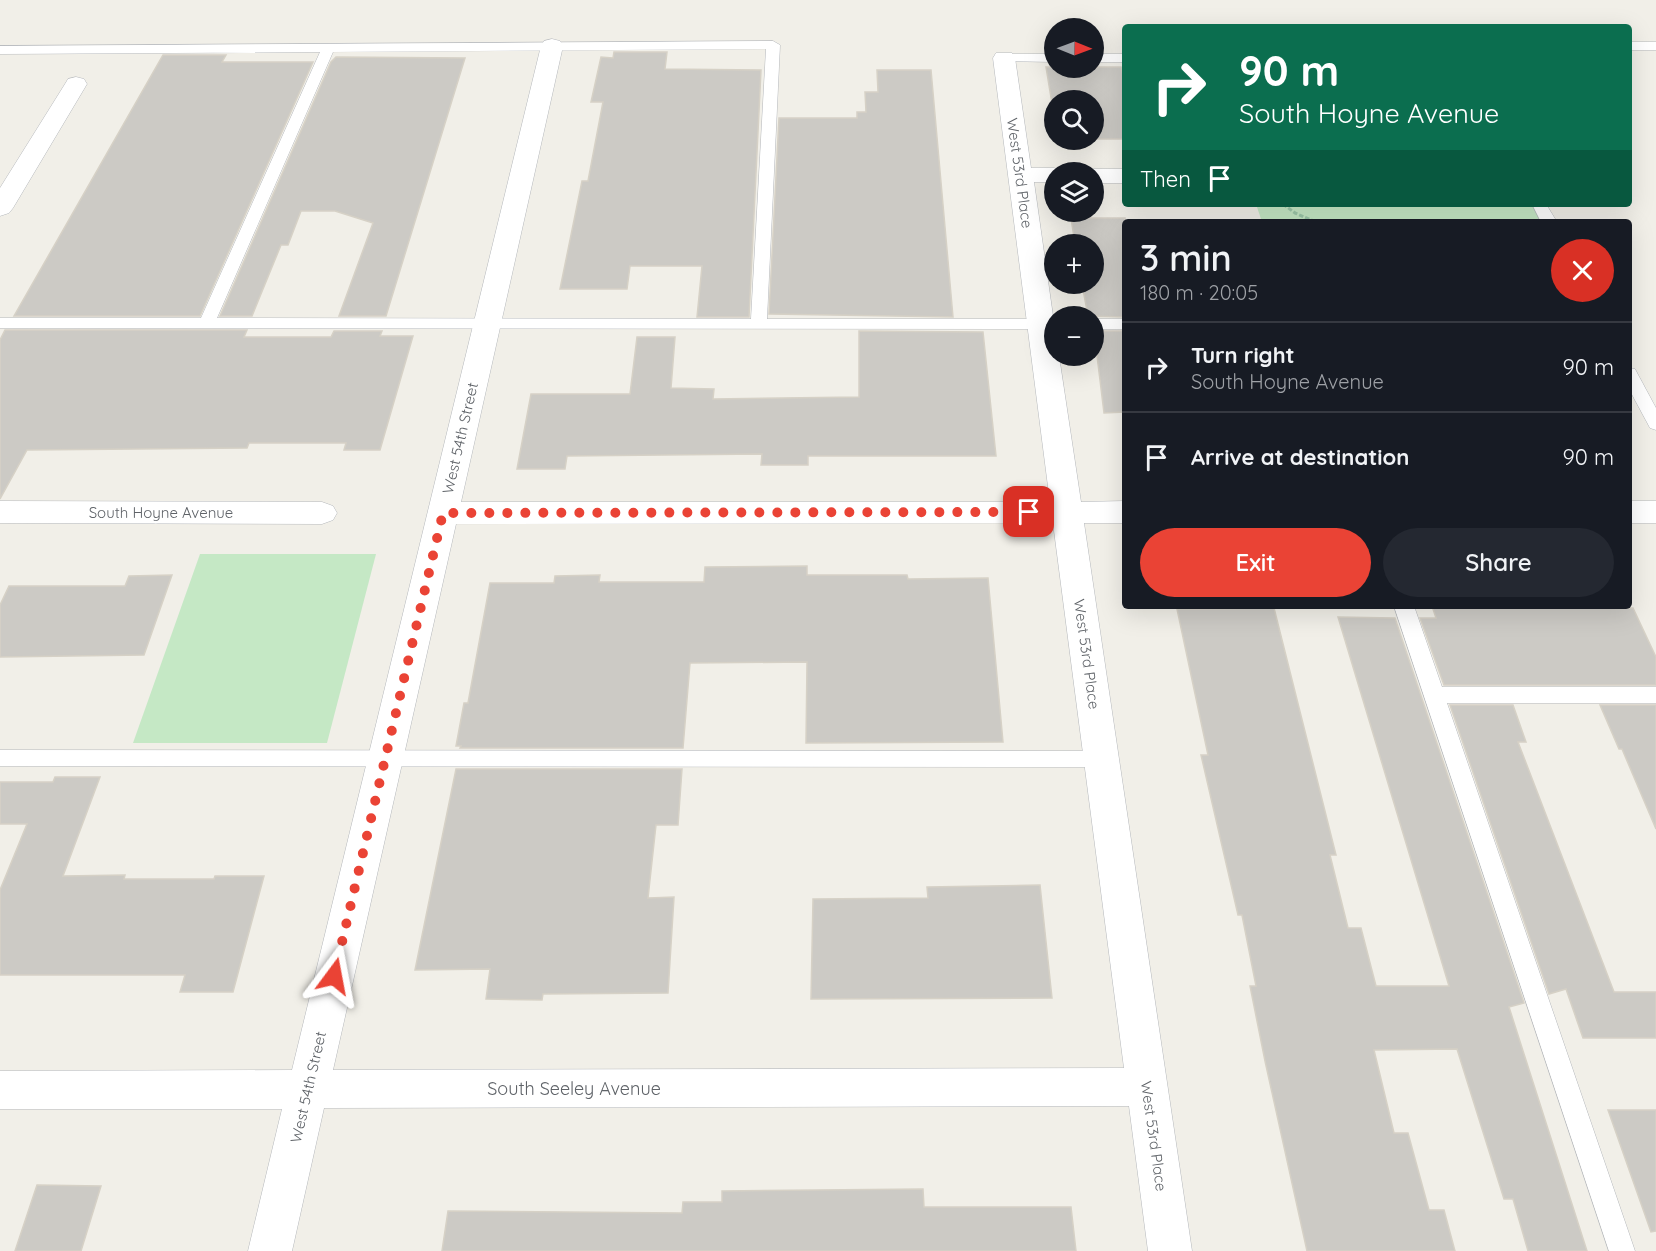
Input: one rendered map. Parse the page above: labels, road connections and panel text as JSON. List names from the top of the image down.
{
  "streets": {
    "street": [
      "West 53rd Place",
      "West 54th Street",
      "South Hoyne Avenue",
      "South Seeley Avenue"
    ]
  },
  "crossings": [
    ["West 53rd Place", "South Seeley Avenue"],
    ["West 54th Street", "South Seeley Avenue"]
  ],
  "north": "right",
  "page": {
    "map_buttons": ["+", "−"],
    "turn": ["90 m", "South Hoyne Avenue"],
    "then": "Then",
    "heading": ["3 min", "180 m · 20:05"],
    "list": [
      {
        "name": "Turn right",
        "note": "South Hoyne Avenue",
        "value": "90 m"
      },
      {
        "name": "Arrive at destination",
        "value": "90 m"
      }
    ],
    "buttons": ["Exit", "Share"]
  }
}
